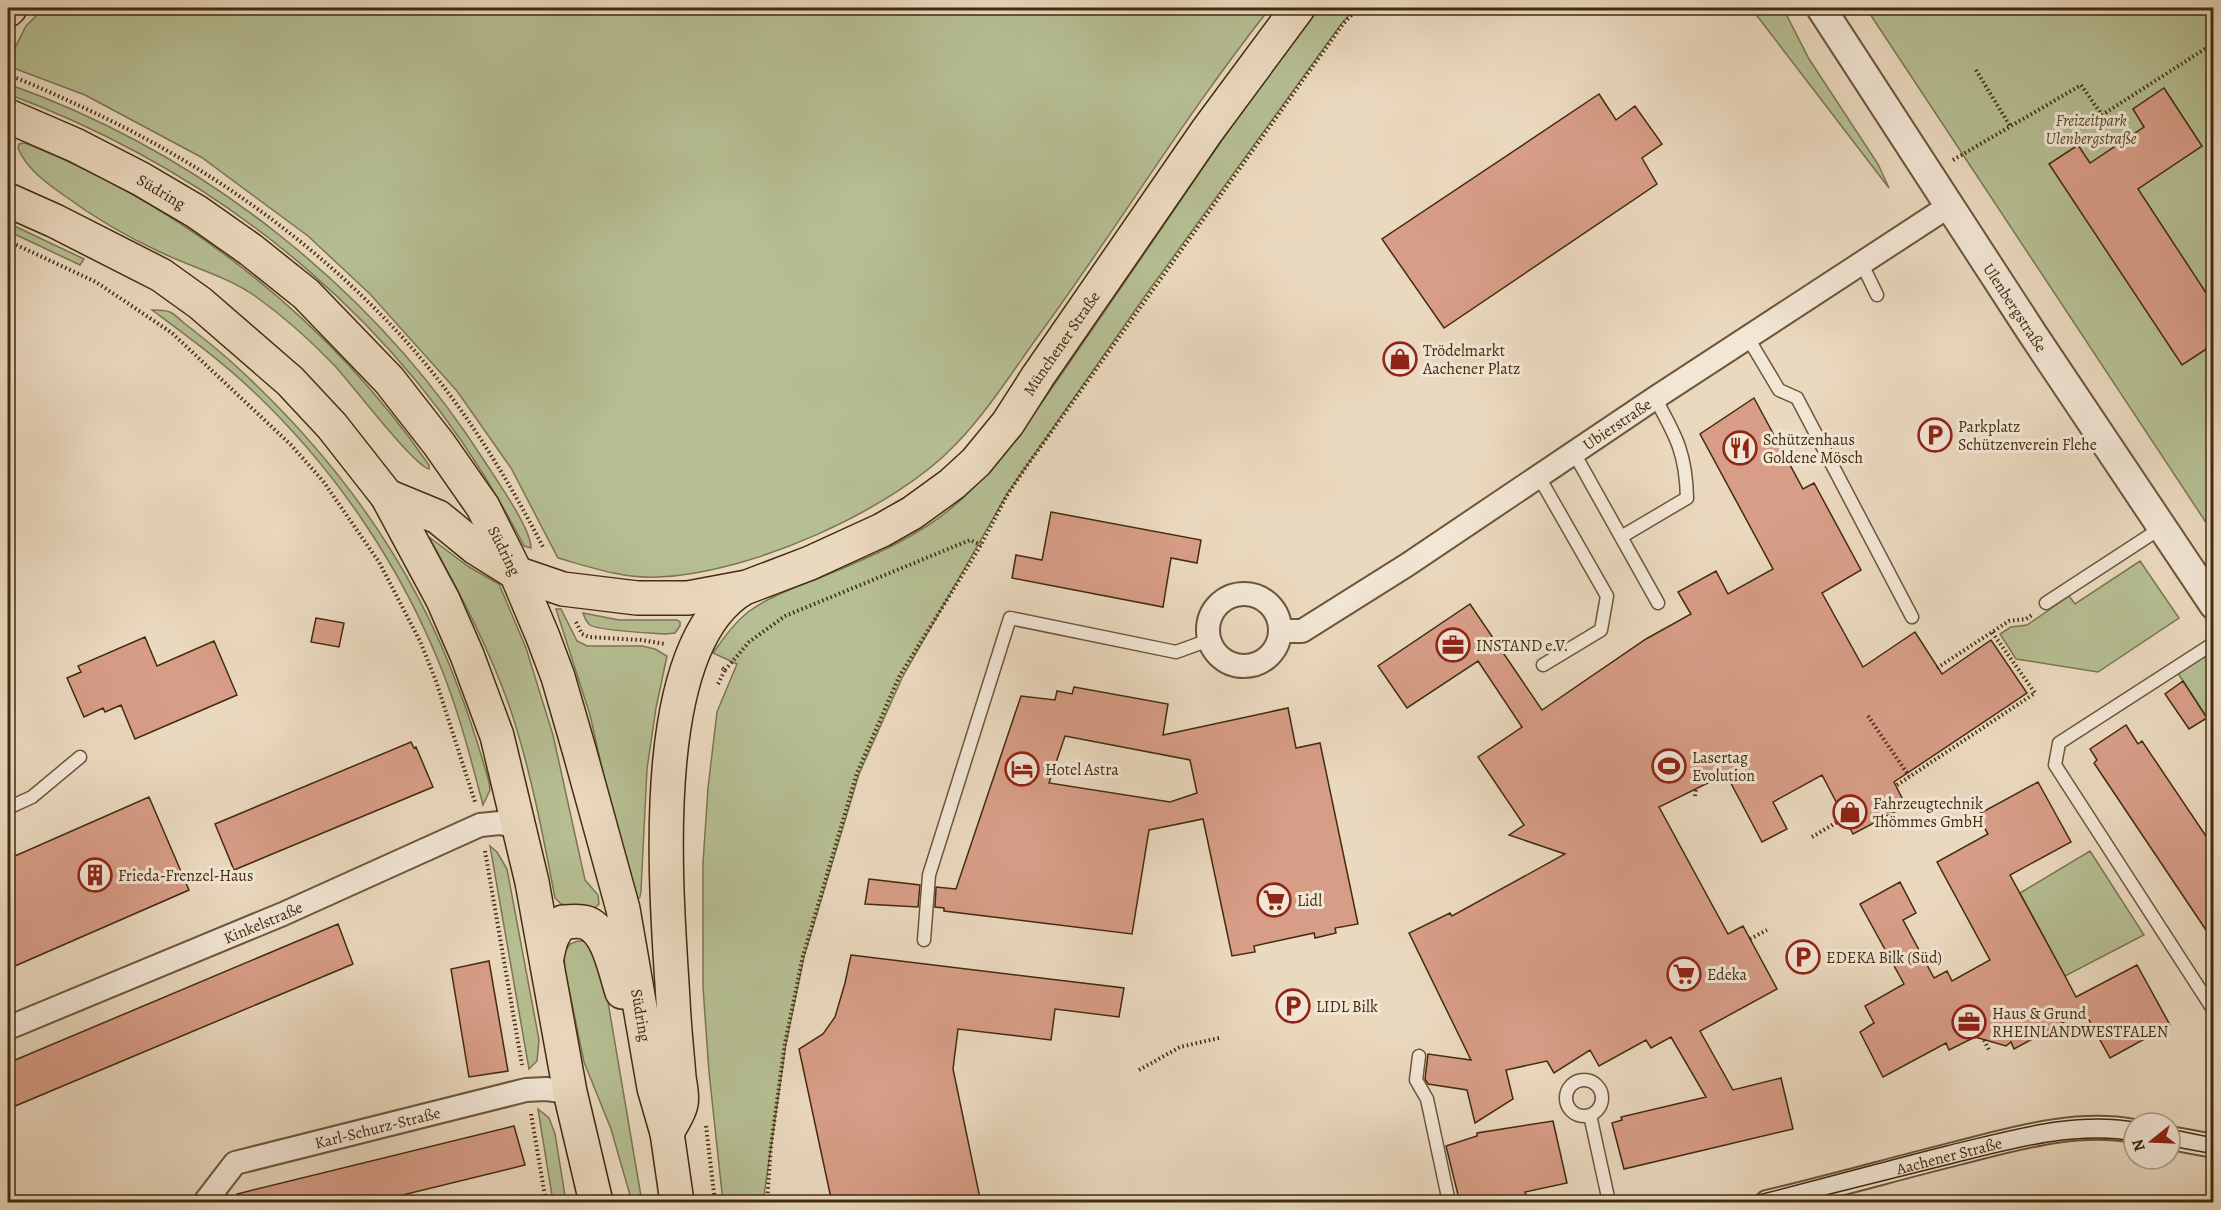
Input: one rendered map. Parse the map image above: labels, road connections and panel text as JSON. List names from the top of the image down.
{
  "streets": {
    "main road": ["Südring", "Münchener Straße"],
    "street": [
      "Ulenbergstraße",
      "Ubierstraße",
      "Kinkelstraße",
      "Karl-Schurz-Straße",
      "Aachener Straße"
    ]
  },
  "crossings": [
    ["Ulenbergstraße", "Ubierstraße"]
  ],
  "parks": ["Freizeitpark Ulenbergstraße"],
  "places": {
    "shop": ["Trödelmarkt Aachener Platz", "Fahrzeugtechnik Thömmes GmbH"],
    "parking": ["Parkplatz Schützenverein Flehe", "EDEKA Bilk (Süd)", "LIDL Bilk"],
    "restaurant": ["Schützenhaus Goldene Mösch"],
    "office": ["INSTAND e.V.", "Haus & Grund RHEINLANDWESTFALEN"],
    "sports": ["Lasertag Evolution"],
    "hotel": ["Hotel Astra"],
    "building": ["Frieda-Frenzel-Haus"],
    "supermarket": ["Lidl", "Edeka"]
  },
  "north": "left"
}
